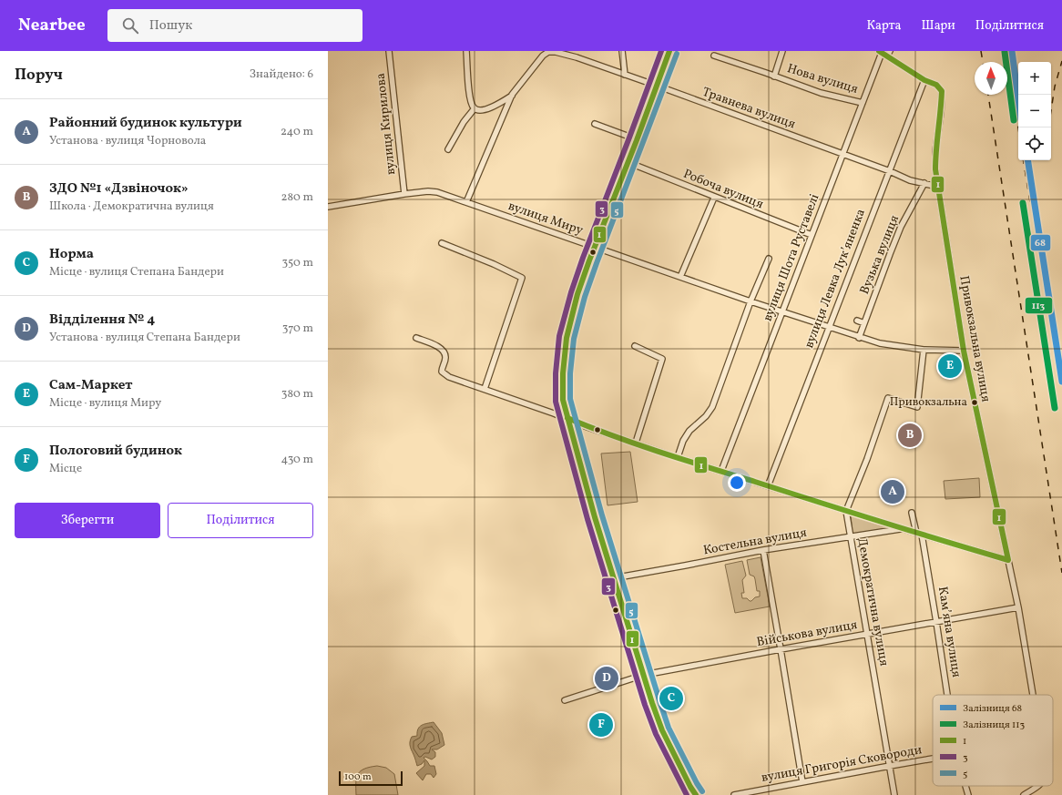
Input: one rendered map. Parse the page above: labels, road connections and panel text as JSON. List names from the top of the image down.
{
  "streets": {
    "street": [
      "Нова вулиця",
      "Травнева вулиця",
      "вулиця Кирилова",
      "Робоча вулиця",
      "вулиця Миру",
      "Вузька вулиця",
      "вулиця Шота Руставелі",
      "вулиця Левка Лукʼяненка",
      "Привокзальна вулиця",
      "Костельна вулиця",
      "Демократична вулиця",
      "Камʼяна вулиця",
      "Військова вулиця",
      "вулиця Григорія Сковороди"
    ]
  },
  "crossings": [
    ["Нова вулиця", "вулиця Шота Руставелі"],
    ["Травнева вулиця", "Вузька вулиця"],
    ["Травнева вулиця", "вулиця Шота Руставелі"],
    ["Травнева вулиця", "вулиця Левка Лукʼяненка"],
    ["Травнева вулиця", "Привокзальна вулиця"],
    ["вулиця Кирилова", "вулиця Миру"],
    ["Робоча вулиця", "вулиця Шота Руставелі"],
    ["вулиця Миру", "Вузька вулиця"],
    ["вулиця Миру", "вулиця Шота Руставелі"],
    ["вулиця Миру", "вулиця Левка Лукʼяненка"],
    ["вулиця Миру", "Привокзальна вулиця"],
    ["вулиця Миру", "Демократична вулиця"],
    ["вулиця Левка Лукʼяненка", "Привокзальна вулиця"],
    ["Привокзальна вулиця", "Військова вулиця"],
    ["Костельна вулиця", "Демократична вулиця"],
    ["Демократична вулиця", "Військова вулиця"],
    ["Демократична вулиця", "вулиця Григорія Сковороди"],
    ["Камʼяна вулиця", "Військова вулиця"]
  ],
  "places": ["Привокзальна"],
  "lines": [
    "rail line 68",
    "transit line 1",
    "transit line 3",
    "rail line 113",
    "transit line 5"
  ],
  "legend": [
    "Залізниця 68",
    "Залізниця 113",
    "1",
    "3",
    "5"
  ],
  "scale_bar": "100 m",
  "north": "top",
  "page": {
    "header": "Nearbee",
    "search": "Пошук",
    "nav": ["Карта", "Шари", "Поділитися"],
    "heading": ["Поруч", "Знайдено: 6"],
    "map_buttons": ["+", "−"],
    "list": [
      {
        "mark": "A",
        "name": "Районний будинок культури",
        "note": "Установа · вулиця Чорновола",
        "value": "240 m"
      },
      {
        "mark": "B",
        "name": "ЗДО №1 «Дзвіночок»",
        "note": "Школа · Демократична вулиця",
        "value": "280 m"
      },
      {
        "mark": "C",
        "name": "Норма",
        "note": "Місце · вулиця Степана Бандери",
        "value": "350 m"
      },
      {
        "mark": "D",
        "name": "Відділення № 4",
        "note": "Установа · вулиця Степана Бандери",
        "value": "370 m"
      },
      {
        "mark": "E",
        "name": "Сам-Маркет",
        "note": "Місце · вулиця Миру",
        "value": "380 m"
      },
      {
        "mark": "F",
        "name": "Пологовий будинок",
        "note": "Місце",
        "value": "430 m"
      }
    ],
    "pins": [
      "E",
      "B",
      "A",
      "D",
      "C",
      "F"
    ],
    "buttons": ["Зберегти", "Поділитися"],
    "scale": "100 m"
  }
}
